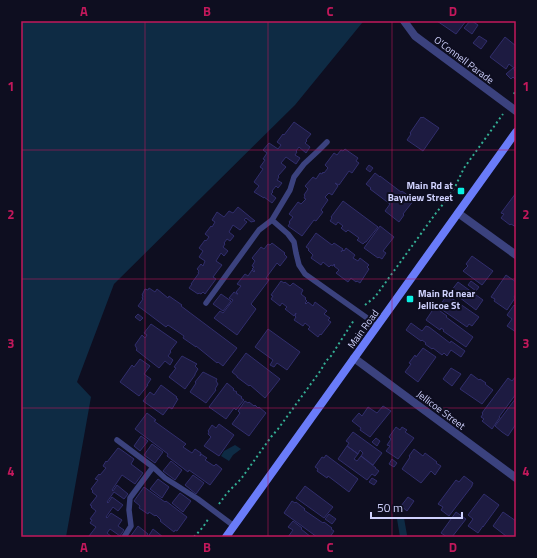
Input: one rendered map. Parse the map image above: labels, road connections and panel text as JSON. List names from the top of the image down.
{
  "streets": {
    "main road": ["Main Road"],
    "street": ["O'Connell Parade", "Jellicoe Street"]
  },
  "crossings": [
    ["Main Road", "Jellicoe Street"]
  ],
  "places": {
    "transit": ["Main Rd at Bayview Street", "Main Rd near Jellicoe St"]
  },
  "scale_bar": "50 m",
  "grid": {
    "columns": [
      "A",
      "B",
      "C",
      "D"
    ],
    "rows": [
      "1",
      "2",
      "3",
      "4"
    ]
  }
}
